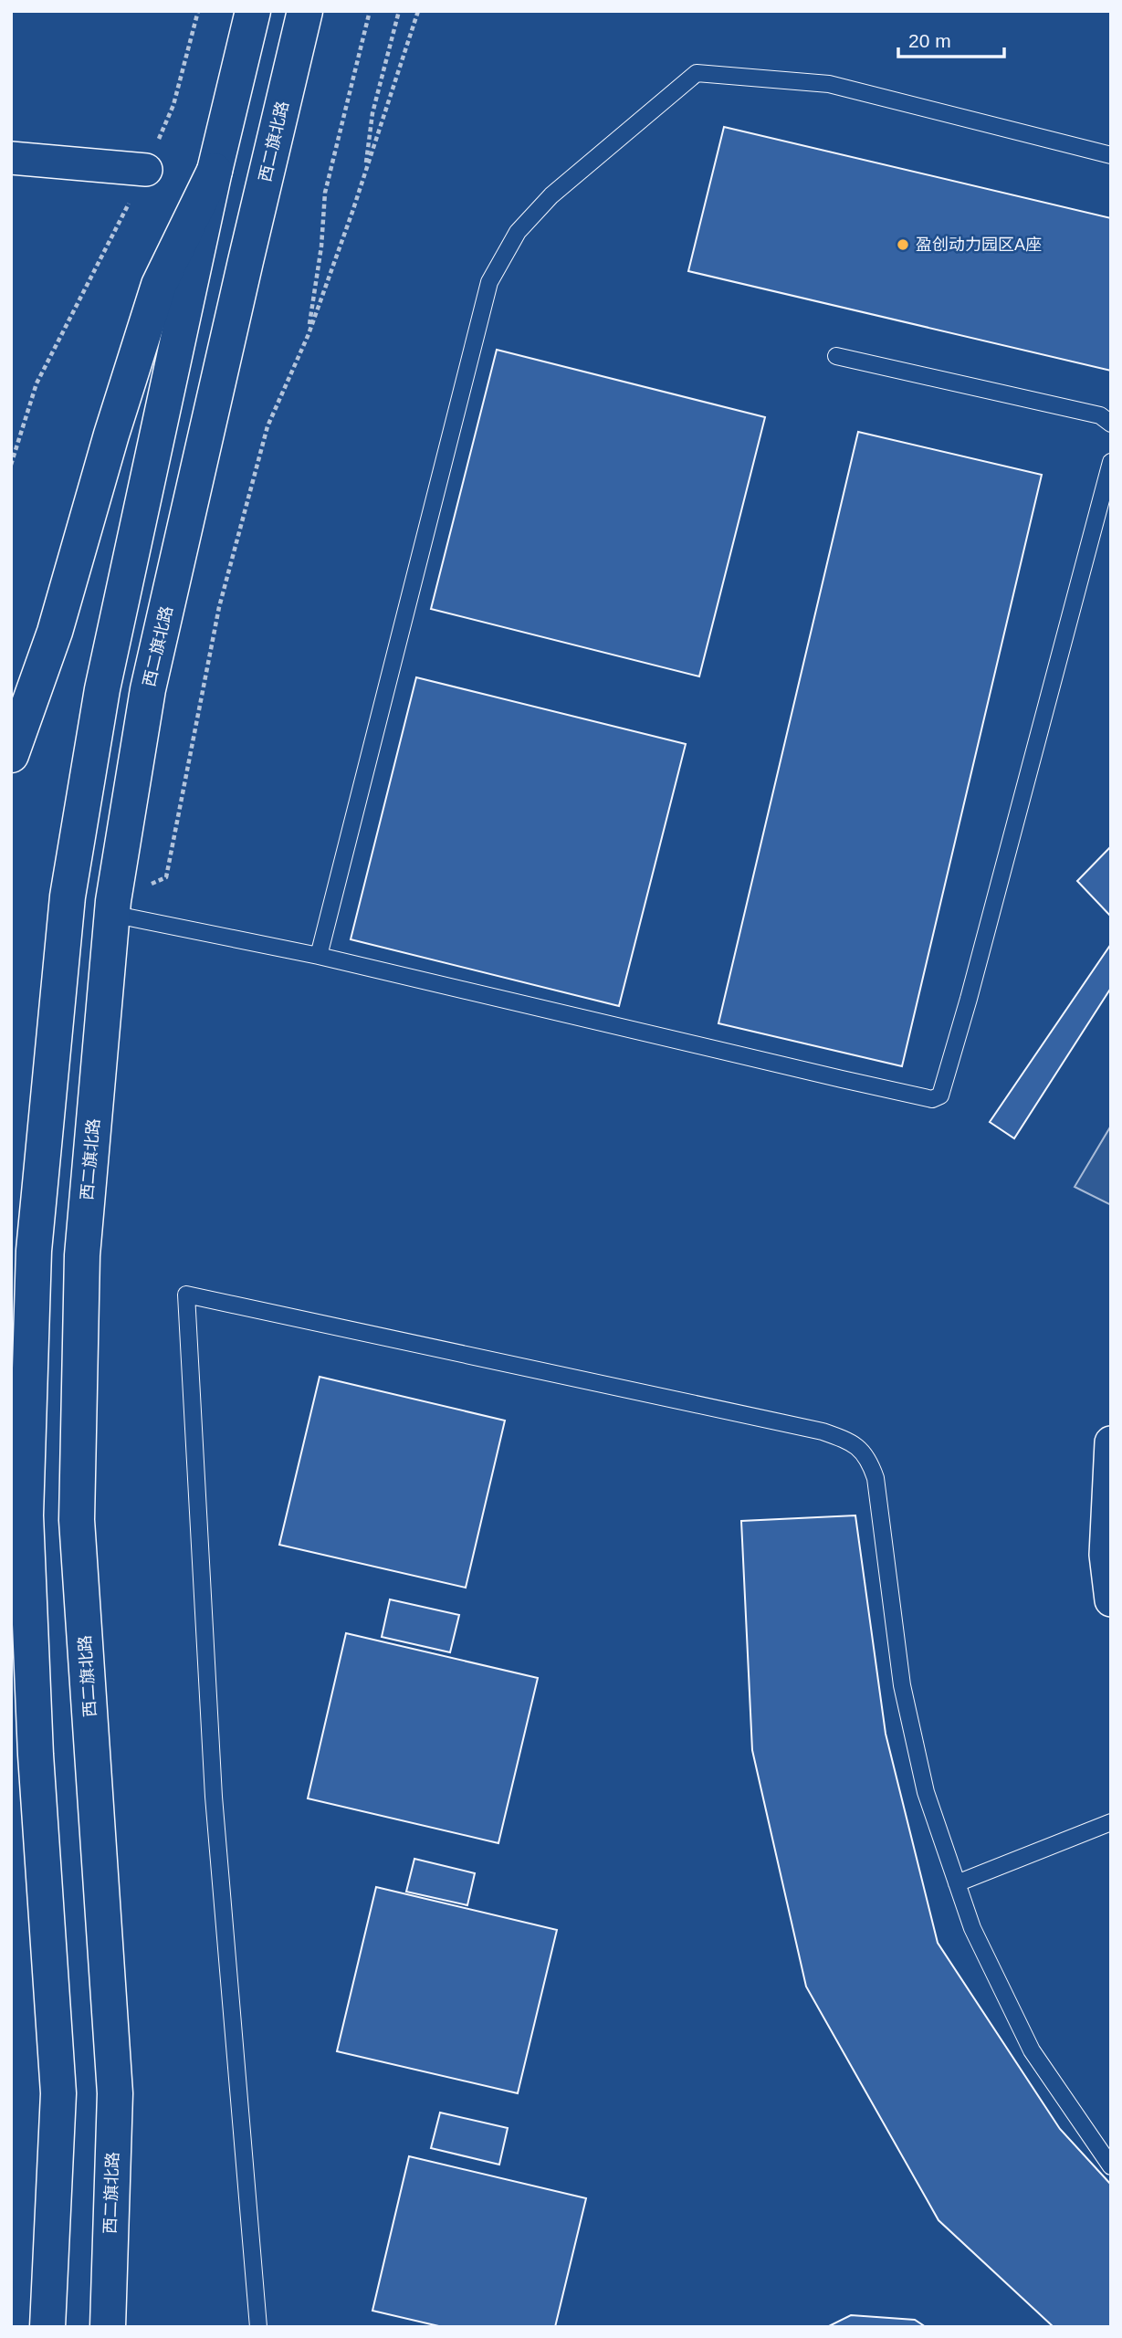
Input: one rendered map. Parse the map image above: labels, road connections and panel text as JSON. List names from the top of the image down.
{
  "streets": {
    "main road": ["西二旗北路"]
  },
  "places": ["盈创动力园区A座"],
  "scale_bar": "20 m"
}
